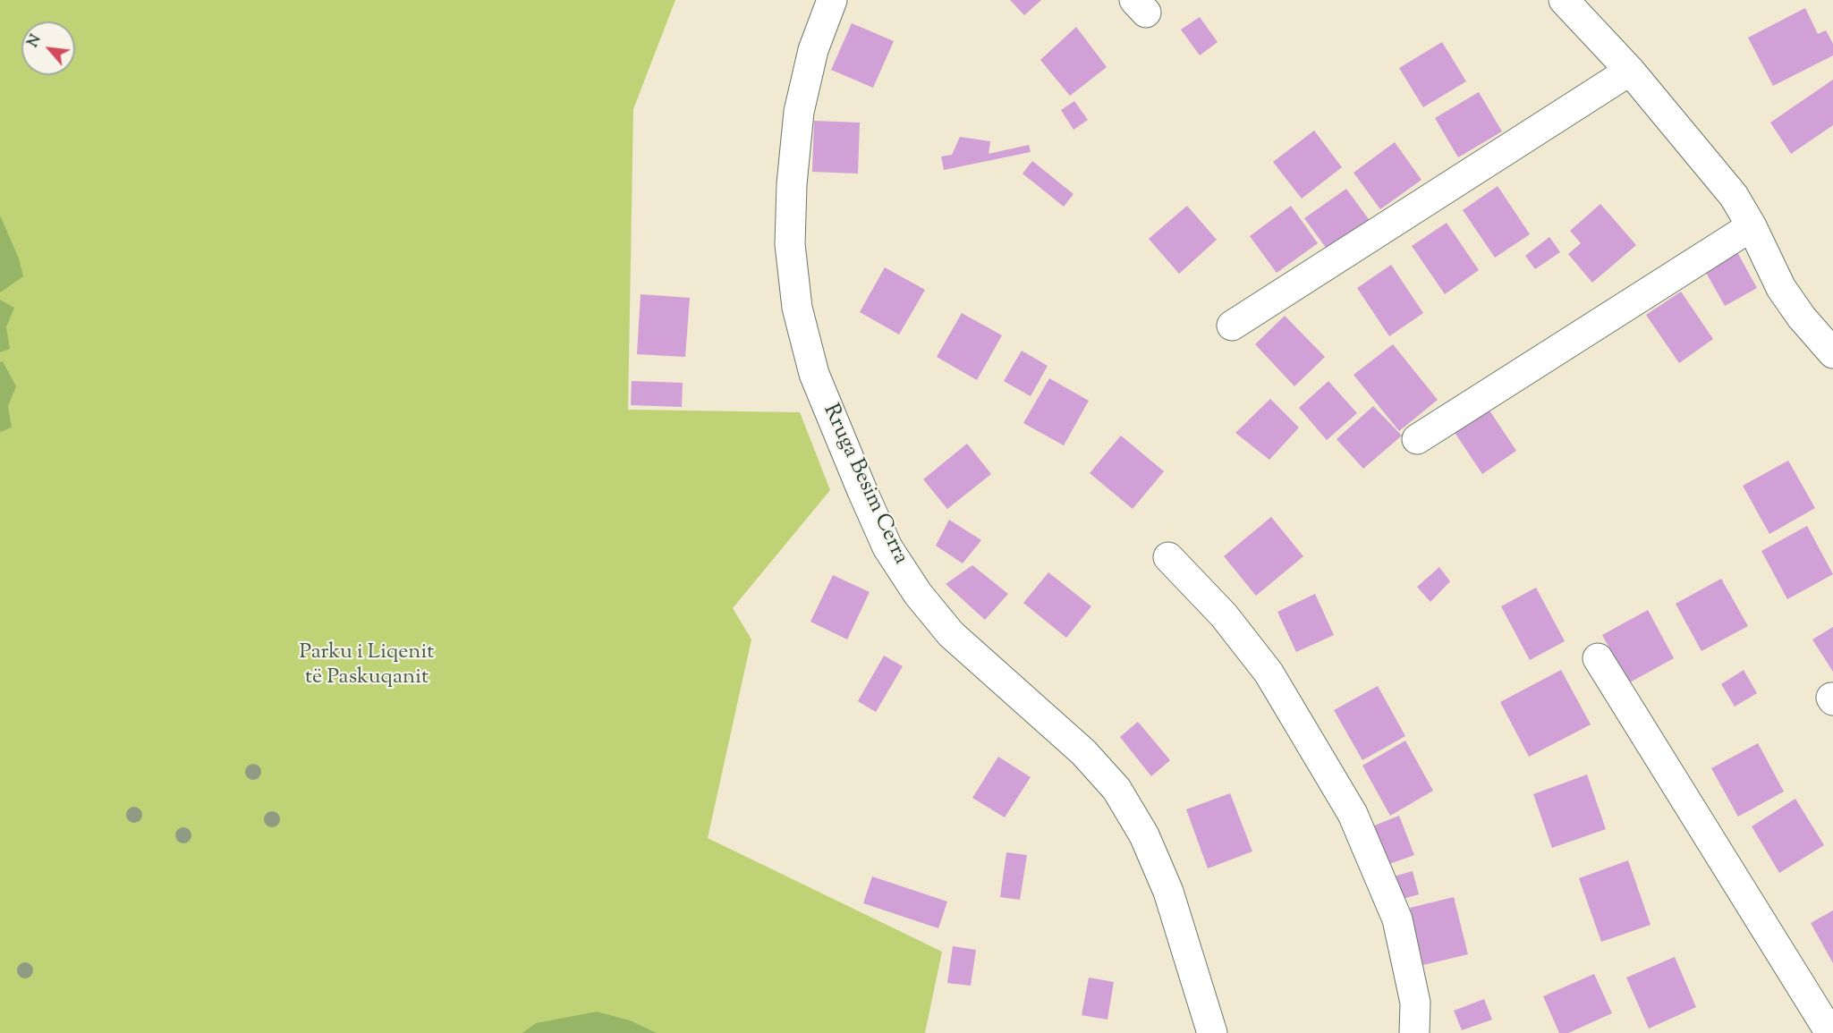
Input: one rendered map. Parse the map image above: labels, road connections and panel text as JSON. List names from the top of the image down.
{
  "streets": {
    "street": ["Rruga Besim Cerra"]
  },
  "parks": ["Parku i Liqenit të Paskuqanit"],
  "north": "top left"
}
